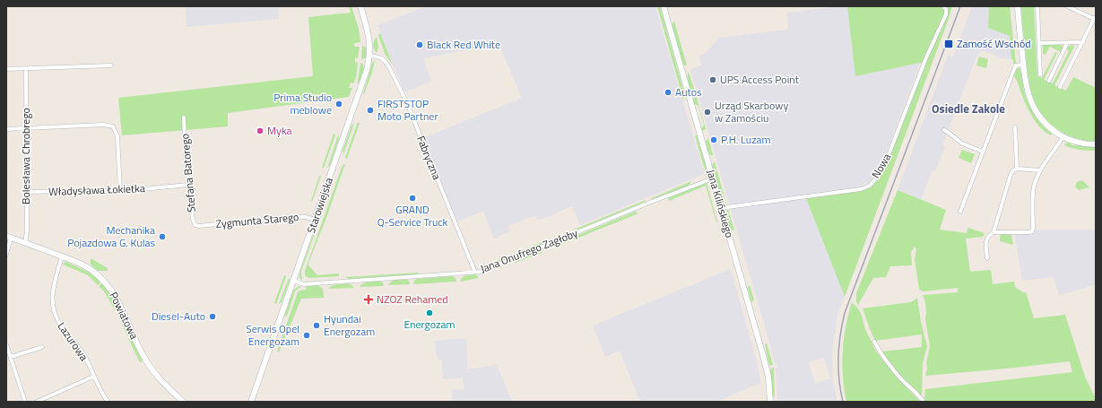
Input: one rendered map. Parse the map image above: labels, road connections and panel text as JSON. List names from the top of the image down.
{
  "streets": {
    "street": [
      "Bolesława Chrobrego",
      "Fabryczna",
      "Nowa",
      "Stefana Batorego",
      "Władysława Łokietka",
      "Jana Kilińskiego",
      "Starowiejska",
      "Zygmunta Starego",
      "Jana Onufrego Zagłoby",
      "Powiatowa",
      "Lazurowa"
    ]
  },
  "crossings": [
    ["Bolesława Chrobrego", "Władysława Łokietka"],
    ["Bolesława Chrobrego", "Powiatowa"],
    ["Fabryczna", "Starowiejska"],
    ["Fabryczna", "Jana Onufrego Zagłoby"],
    ["Nowa", "Jana Kilińskiego"],
    ["Stefana Batorego", "Władysława Łokietka"],
    ["Stefana Batorego", "Zygmunta Starego"],
    ["Jana Kilińskiego", "Jana Onufrego Zagłoby"],
    ["Starowiejska", "Zygmunta Starego"],
    ["Starowiejska", "Jana Onufrego Zagłoby"],
    ["Powiatowa", "Lazurowa"]
  ],
  "districts": ["Osiedle Zakole"],
  "places": {
    "transit": ["Zamość Wschód"],
    "other": [
      "Black Red White",
      "UPS Access Point",
      "Autos",
      "Prima Studio meblowe",
      "FIRSTSTOP Moto Partner",
      "Urząd Skarbowy w Zamościu",
      "Myka",
      "P.H. Luzam",
      "GRAND Q-Service Truck",
      "Mechanika Pojazdowa G. Kulas",
      "Energozam",
      "Diesel-Auto",
      "Hyundai Energozam",
      "Serwis Opel Energozam"
    ],
    "health": ["NZOZ Rehamed"]
  }
}
